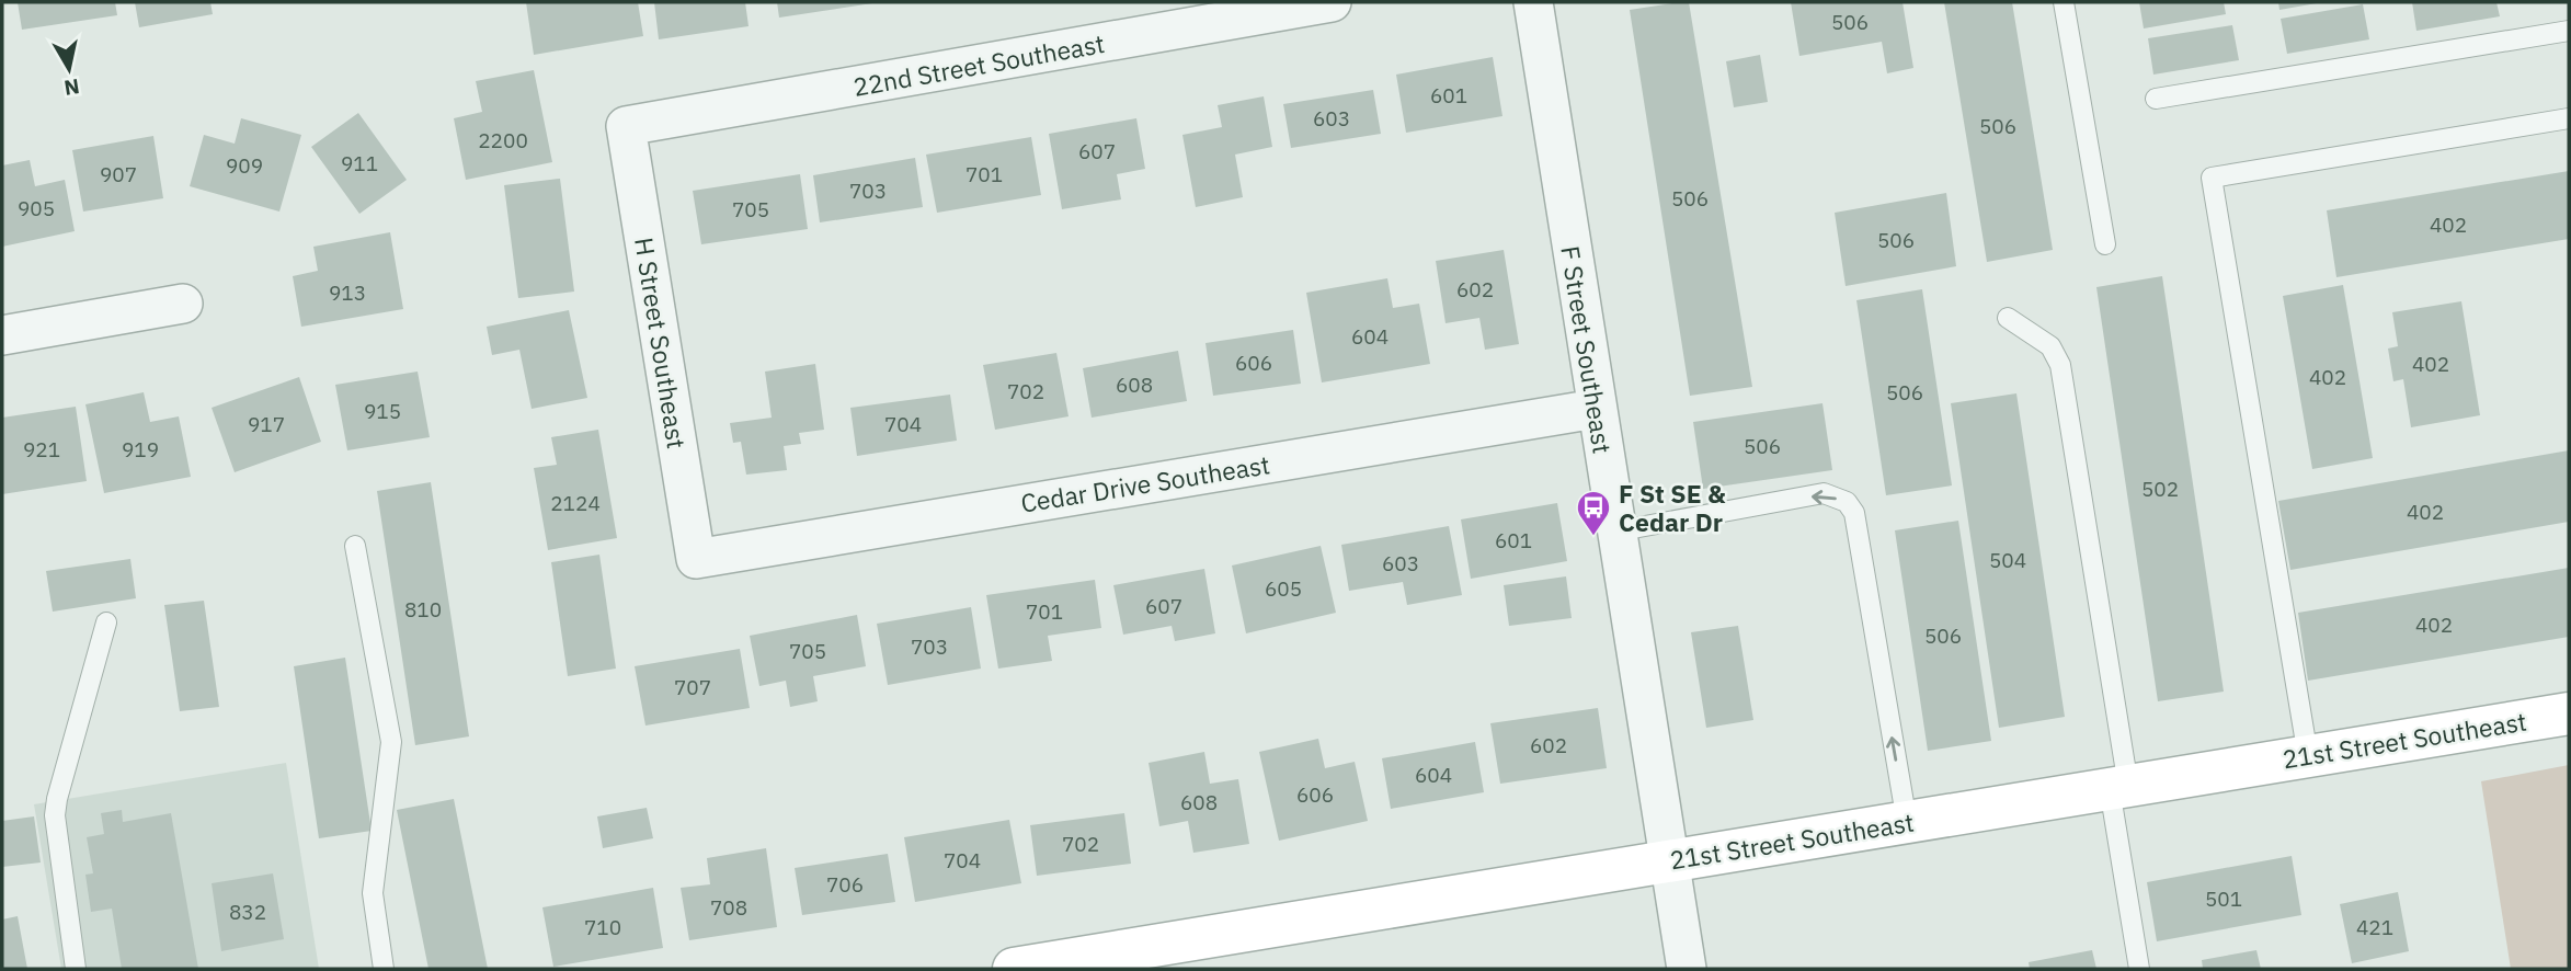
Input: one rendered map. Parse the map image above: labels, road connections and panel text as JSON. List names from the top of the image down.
{
  "streets": {
    "street": [
      "22nd Street Southeast",
      "H Street Southeast",
      "F Street Southeast",
      "Cedar Drive Southeast",
      "21st Street Southeast"
    ]
  },
  "crossings": [
    ["22nd Street Southeast", "H Street Southeast"],
    ["H Street Southeast", "Cedar Drive Southeast"],
    ["F Street Southeast", "Cedar Drive Southeast"],
    ["F Street Southeast", "21st Street Southeast"]
  ],
  "places": {
    "bus stop": ["F St SE & Cedar Dr"]
  },
  "house_numbers": [
    "506",
    "601",
    "603",
    "506",
    "2200",
    "607",
    "911",
    "909",
    "907",
    "701",
    "703",
    "506",
    "905",
    "705",
    "402",
    "506",
    "602",
    "913",
    "604",
    "606",
    "402",
    "402",
    "608",
    "702",
    "506",
    "915",
    "917",
    "704",
    "506",
    "921",
    "919",
    "502",
    "2124",
    "402",
    "601",
    "504",
    "603",
    "605",
    "607",
    "810",
    "701",
    "402",
    "506",
    "703",
    "705",
    "707",
    "602",
    "604",
    "606",
    "608",
    "702",
    "704",
    "706",
    "501",
    "708",
    "832",
    "710",
    "421"
  ],
  "north": "bottom"
}
